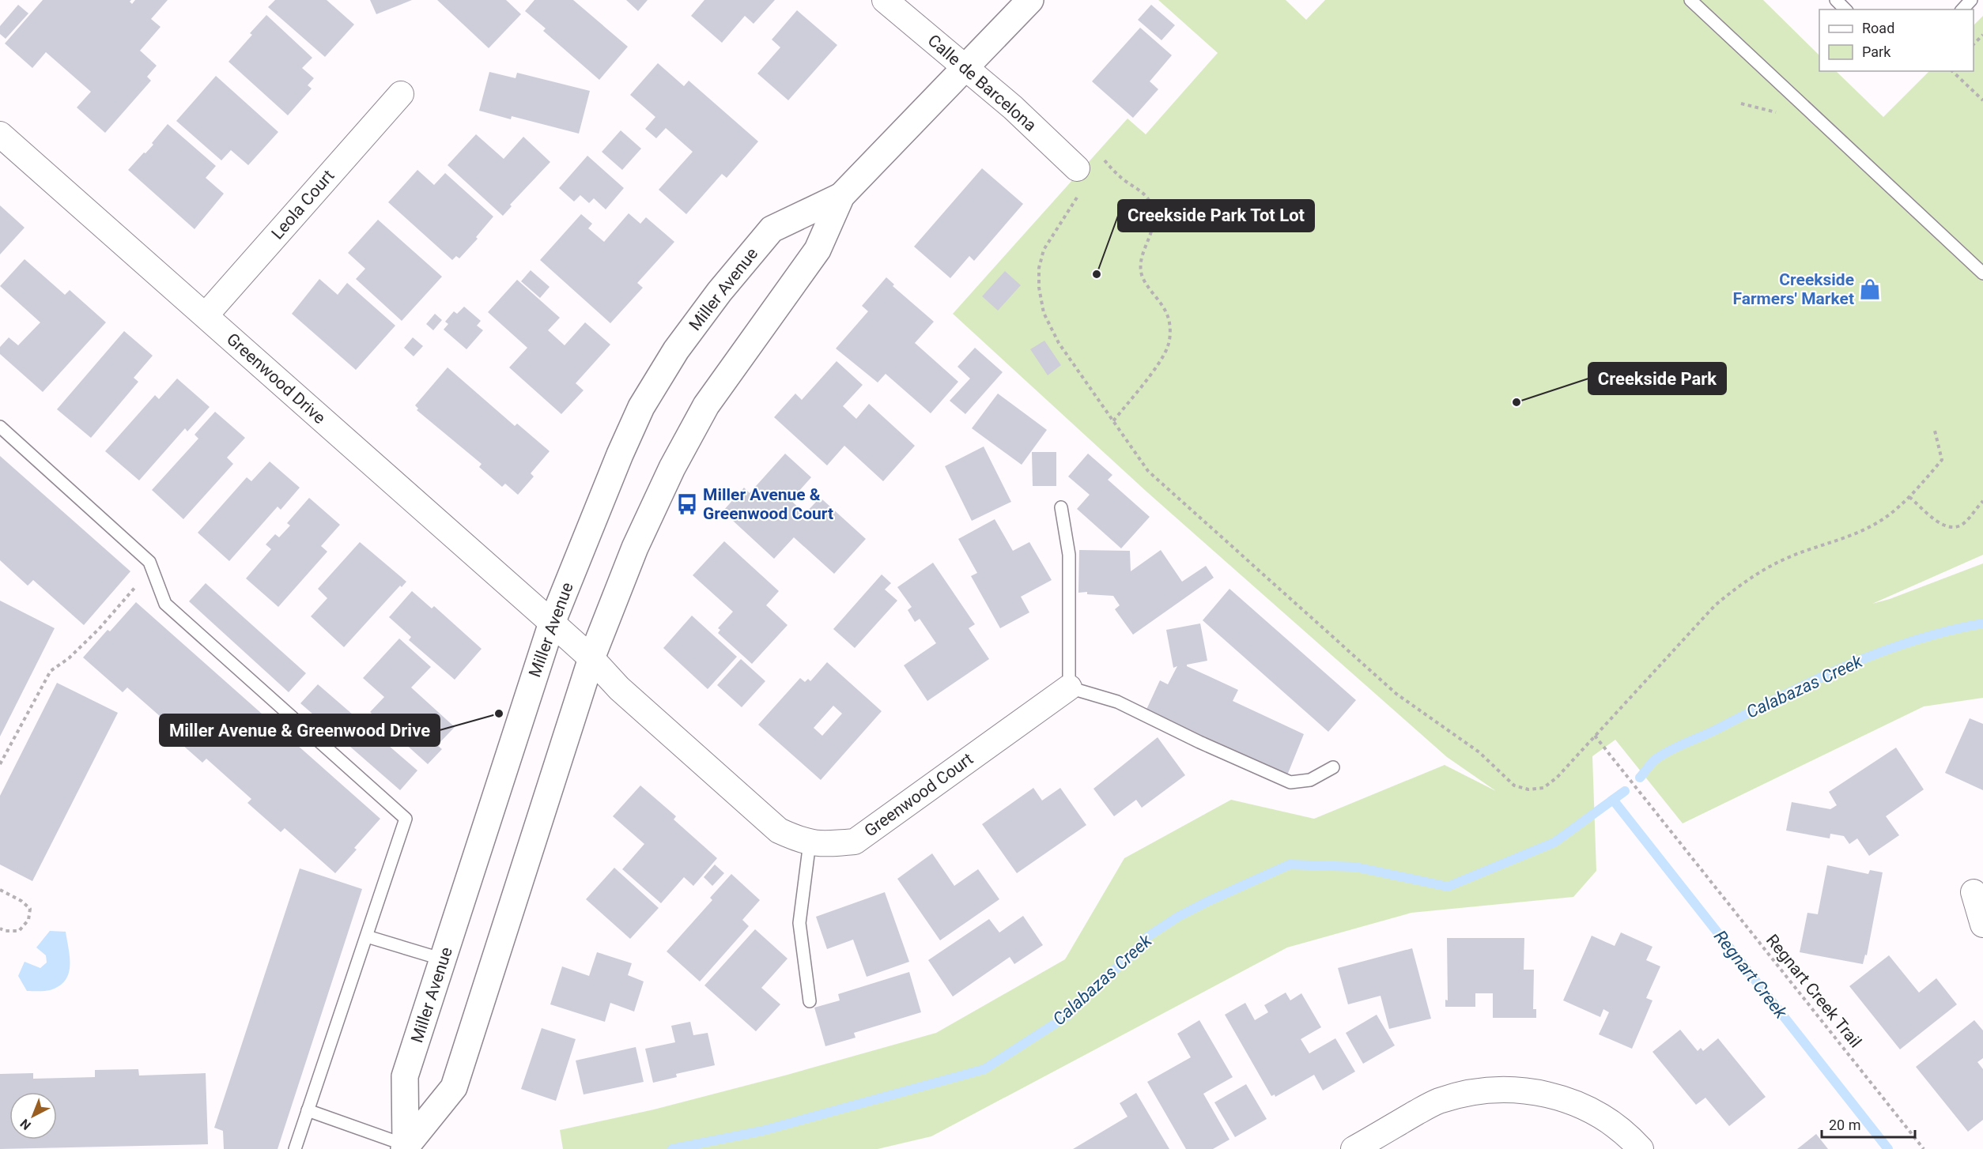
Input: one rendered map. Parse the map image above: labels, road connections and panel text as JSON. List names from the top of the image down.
{
  "streets": {
    "main road": ["Miller Avenue"],
    "street": [
      "Calle de Barcelona",
      "Leola Court",
      "Greenwood Drive",
      "Greenwood Court"
    ],
    "path": ["Regnart Creek Trail"]
  },
  "crossings": [
    ["Calle de Barcelona", "Miller Avenue"],
    ["Leola Court", "Greenwood Drive"],
    ["Miller Avenue", "Greenwood Drive"],
    ["Miller Avenue", "Greenwood Court"],
    ["Greenwood Drive", "Greenwood Court"]
  ],
  "water": ["Calabazas Creek", "Regnart Creek"],
  "places": {
    "other": ["Creekside Park Tot Lot", "Creekside Park", "Miller Avenue & Greenwood Drive"],
    "shop": ["Creekside Farmers' Market"],
    "bus stop": ["Miller Avenue & Greenwood Court"]
  },
  "legend": ["Road", "Park"],
  "scale_bar": "20 m",
  "north": "bottom left"
}
